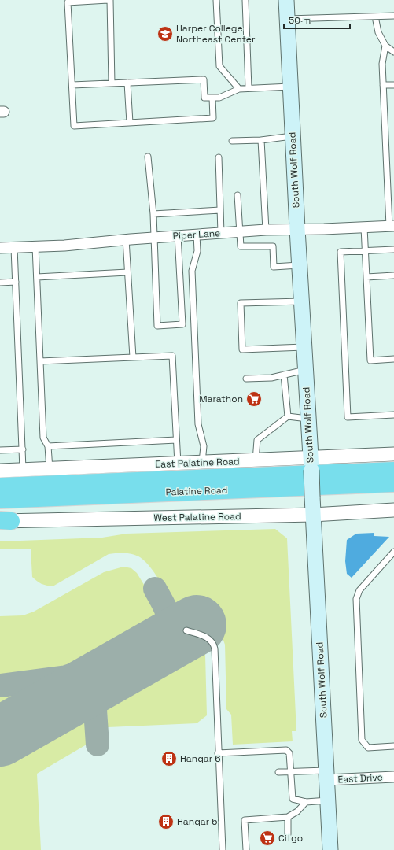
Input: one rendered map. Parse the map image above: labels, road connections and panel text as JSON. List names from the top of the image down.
{
  "streets": {
    "highway": ["Palatine Road"],
    "main road": ["South Wolf Road"],
    "street": [
      "Piper Lane",
      "East Palatine Road",
      "West Palatine Road",
      "East Drive"
    ]
  },
  "crossings": [
    ["South Wolf Road", "Piper Lane"],
    ["South Wolf Road", "East Palatine Road"],
    ["South Wolf Road", "West Palatine Road"],
    ["South Wolf Road", "East Drive"]
  ],
  "places": {
    "school or university": ["Harper College Northeast Center"],
    "supermarket": ["Marathon", "Citgo"],
    "building": ["Hangar 6", "Hangar 5"]
  },
  "scale_bar": "50 m"
}
